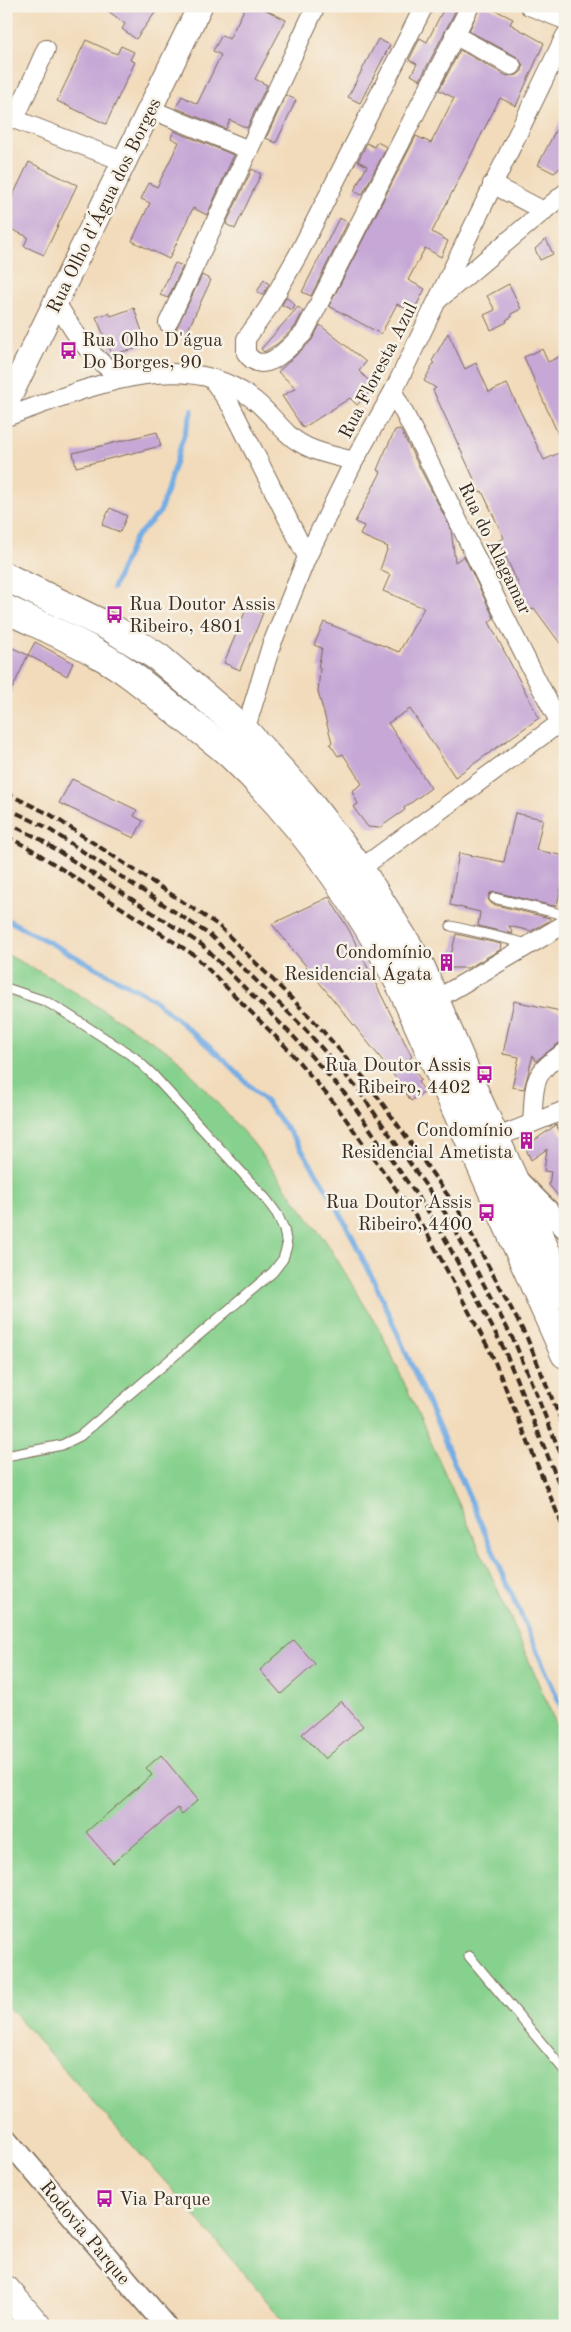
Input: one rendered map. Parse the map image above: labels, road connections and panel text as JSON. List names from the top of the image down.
{
  "streets": {
    "main road": ["Rua Olho d'Água dos Borges"],
    "street": ["Rua Floresta Azul", "Rua do Alagamar", "Rodovia Parque"]
  },
  "crossings": [
    ["Rua Floresta Azul", "Rua do Alagamar"]
  ],
  "places": {
    "bus stop": [
      "Rua Olho D'água Do Borges, 90",
      "Rua Doutor Assis Ribeiro, 4801",
      "Rua Doutor Assis Ribeiro, 4402",
      "Rua Doutor Assis Ribeiro, 4400",
      "Via Parque"
    ],
    "building": ["Condomínio Residencial Ágata", "Condomínio Residencial Ametista"]
  }
}
